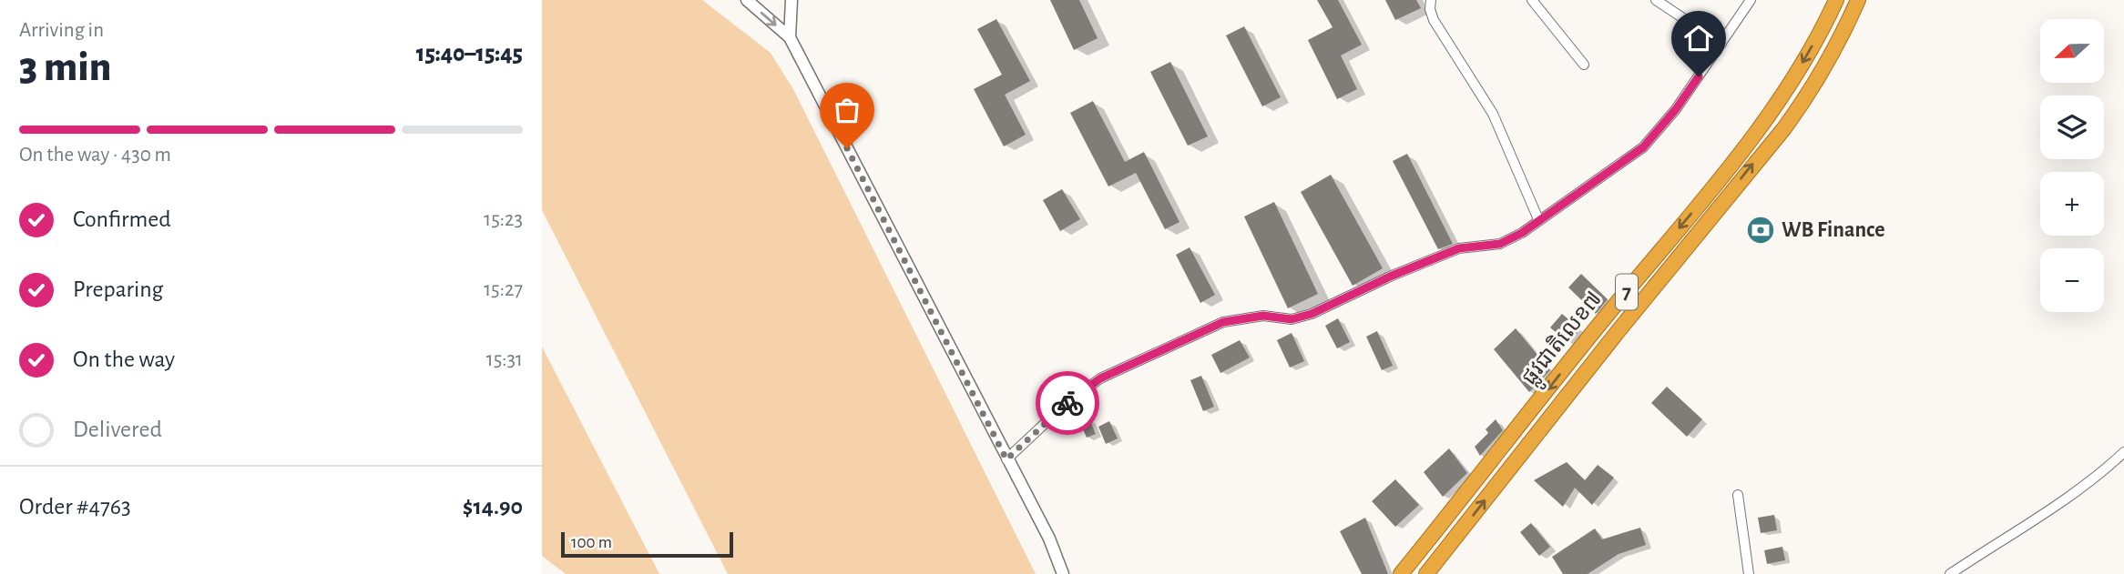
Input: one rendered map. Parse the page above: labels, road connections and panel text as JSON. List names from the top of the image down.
{
  "streets": {
    "highway": ["7", "ផ្លូវជាតិលេខ៧"]
  },
  "places": {
    "bank": ["WB Finance"]
  },
  "scale_bar": "100 m",
  "north": "left",
  "page": {
    "heading": ["3 min", "Arriving in", "15:40–15:45"],
    "panel": ["Order #4763", "$14.90"],
    "map_buttons": ["+", "−"],
    "bar": "On the way · 430 m",
    "list": [
      ["Confirmed", "15:23"],
      ["Preparing", "15:27"],
      ["On the way", "15:31"],
      "Delivered"
    ],
    "scale": "100 m"
  }
}
